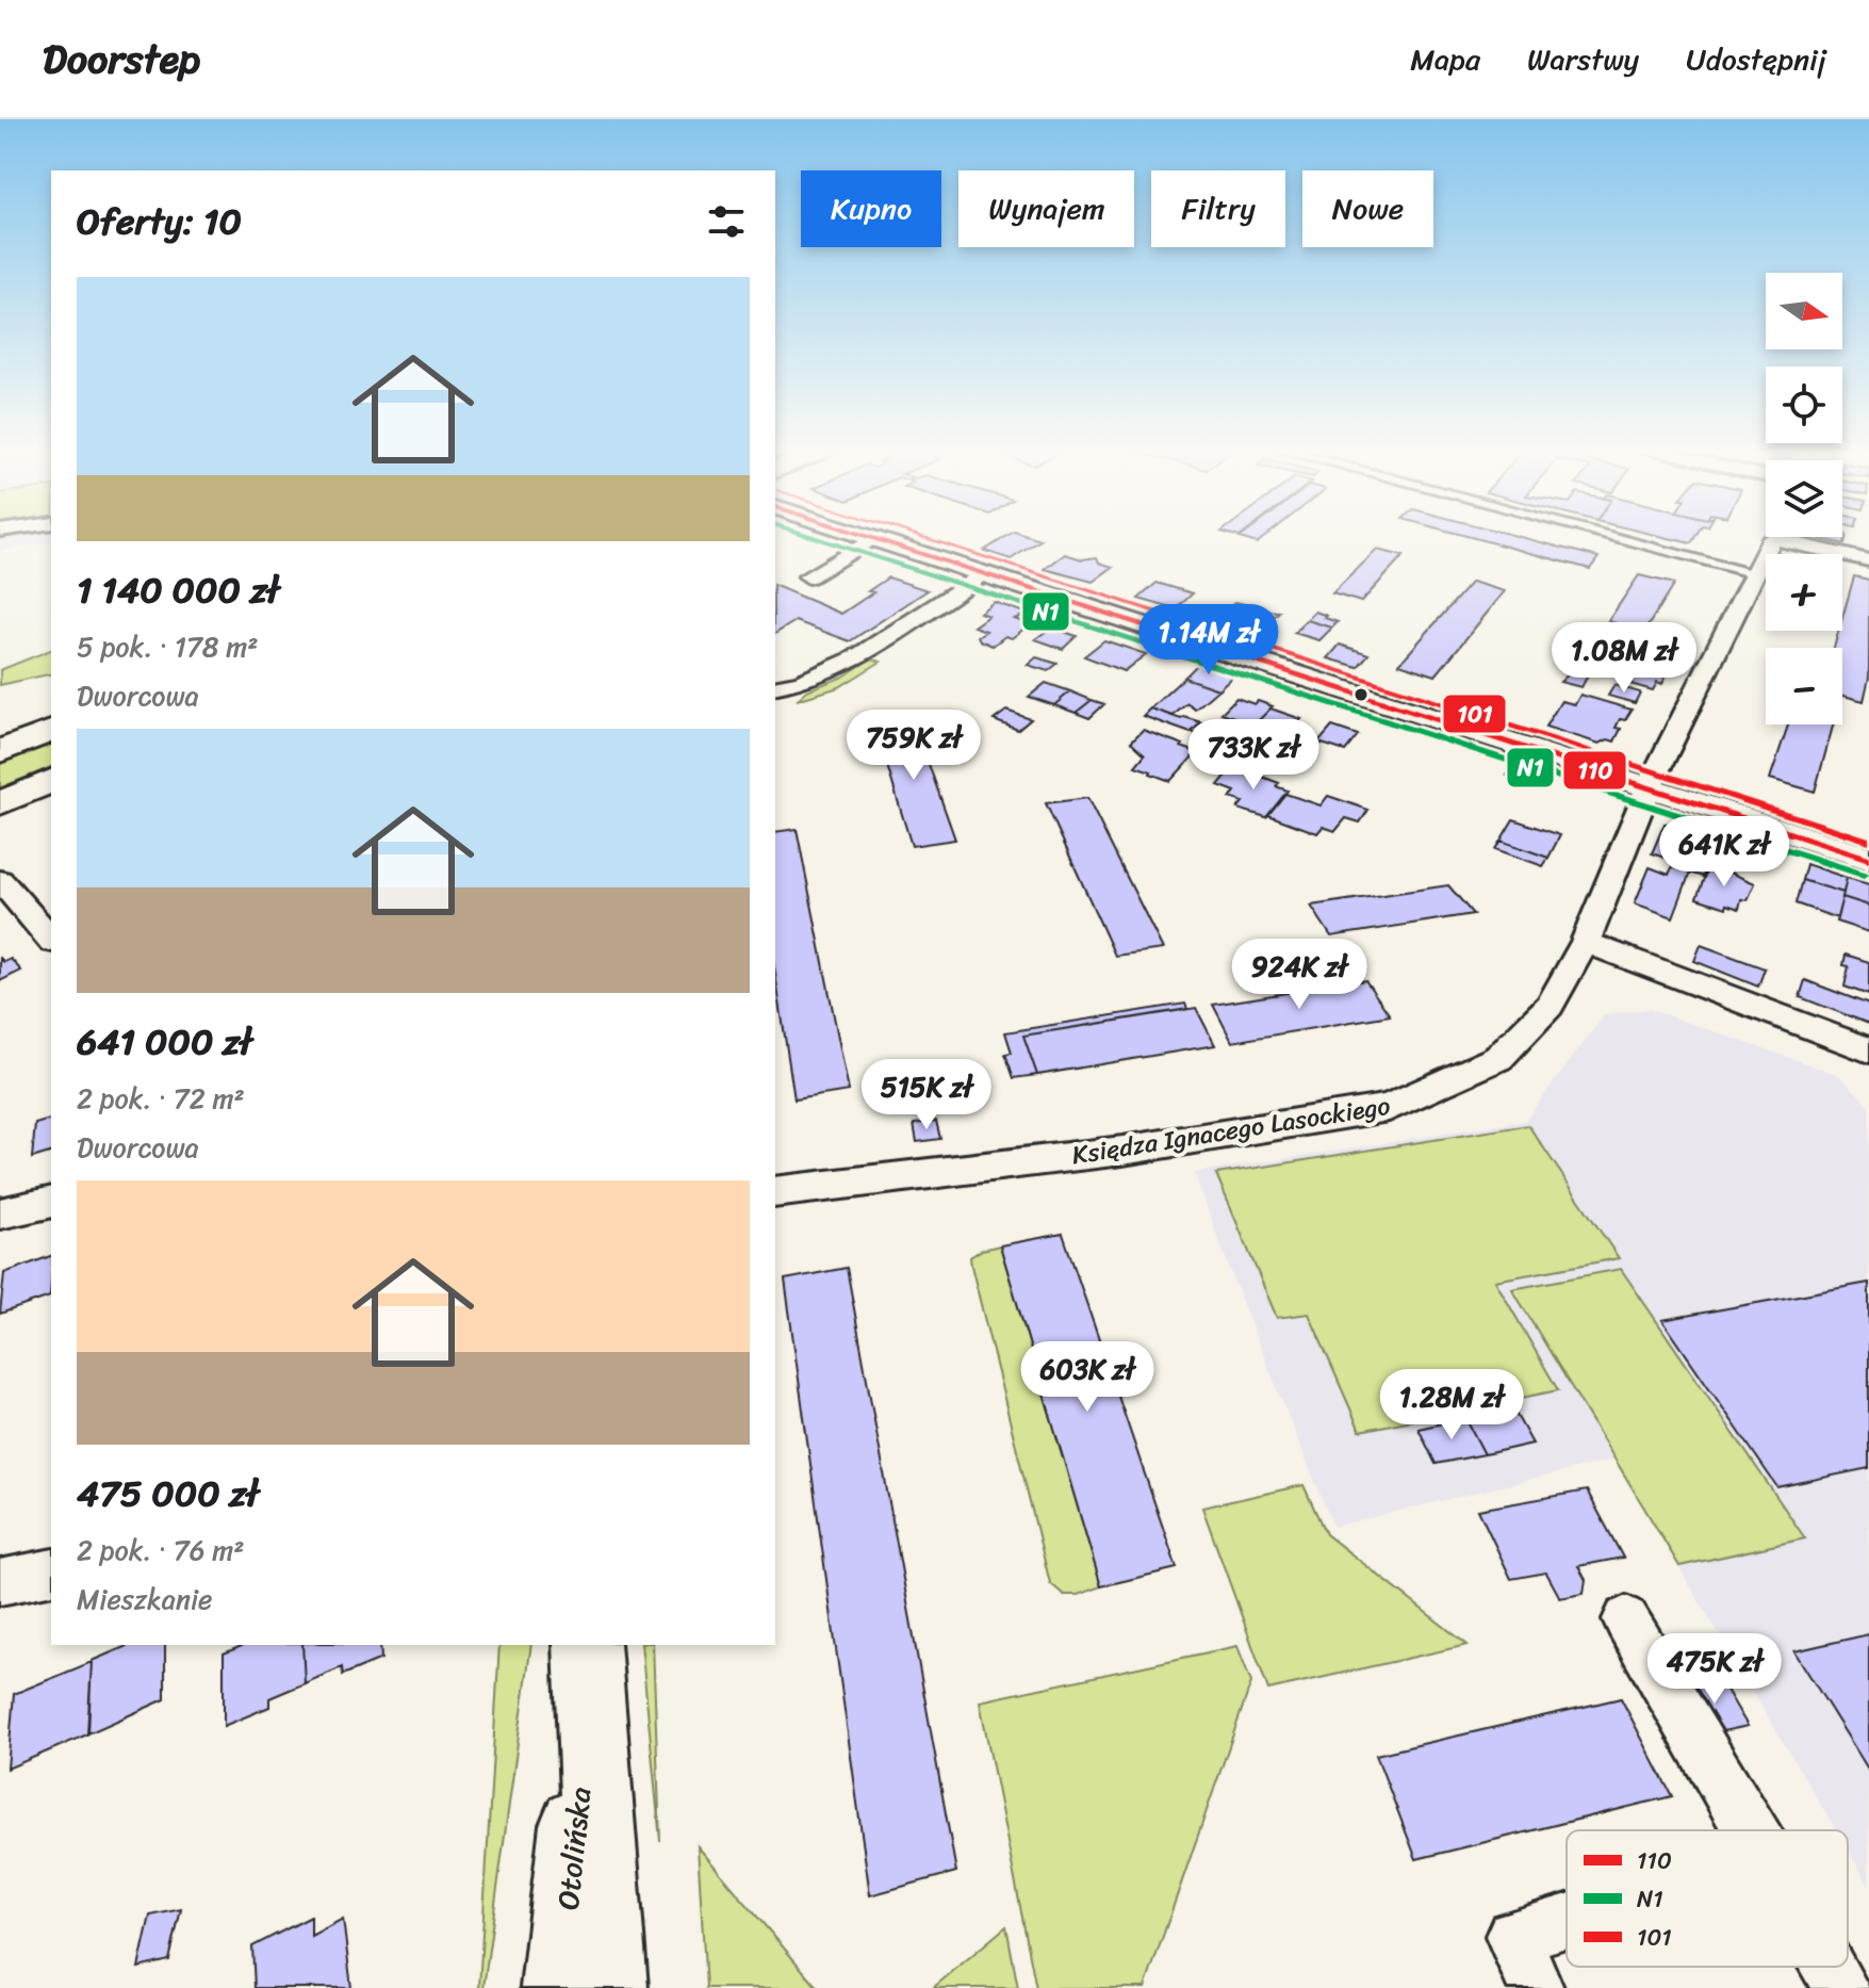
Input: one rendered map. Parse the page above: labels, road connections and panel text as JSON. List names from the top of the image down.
{
  "streets": {
    "main road": ["Otolińska"],
    "street": ["Księdza Ignacego Lasockiego"]
  },
  "lines": ["transit line 110", "transit line N1", "transit line 101"],
  "legend": ["110", "N1", "101"],
  "north": "right",
  "page": {
    "header": "Doorstep",
    "nav": ["Mapa", "Warstwy", "Udostępnij"],
    "chip": [
      "Kupno",
      "Wynajem",
      "Filtry",
      "Nowe"
    ],
    "heading": "Oferty: 10",
    "map_buttons": ["+", "−"],
    "list": [
      {
        "name": "1 140 000 zł",
        "note": "5 pok. · 178 m² · Dworcowa"
      },
      {
        "name": "641 000 zł",
        "note": "2 pok. · 72 m² · Dworcowa"
      },
      {
        "name": "475 000 zł",
        "note": "2 pok. · 76 m² · Mieszkanie"
      }
    ],
    "price": [
      "1.14M zł",
      "1.08M zł",
      "759K zł",
      "733K zł",
      "641K zł",
      "924K zł",
      "515K zł",
      "603K zł",
      "1.28M zł",
      "475K zł"
    ]
  }
}
